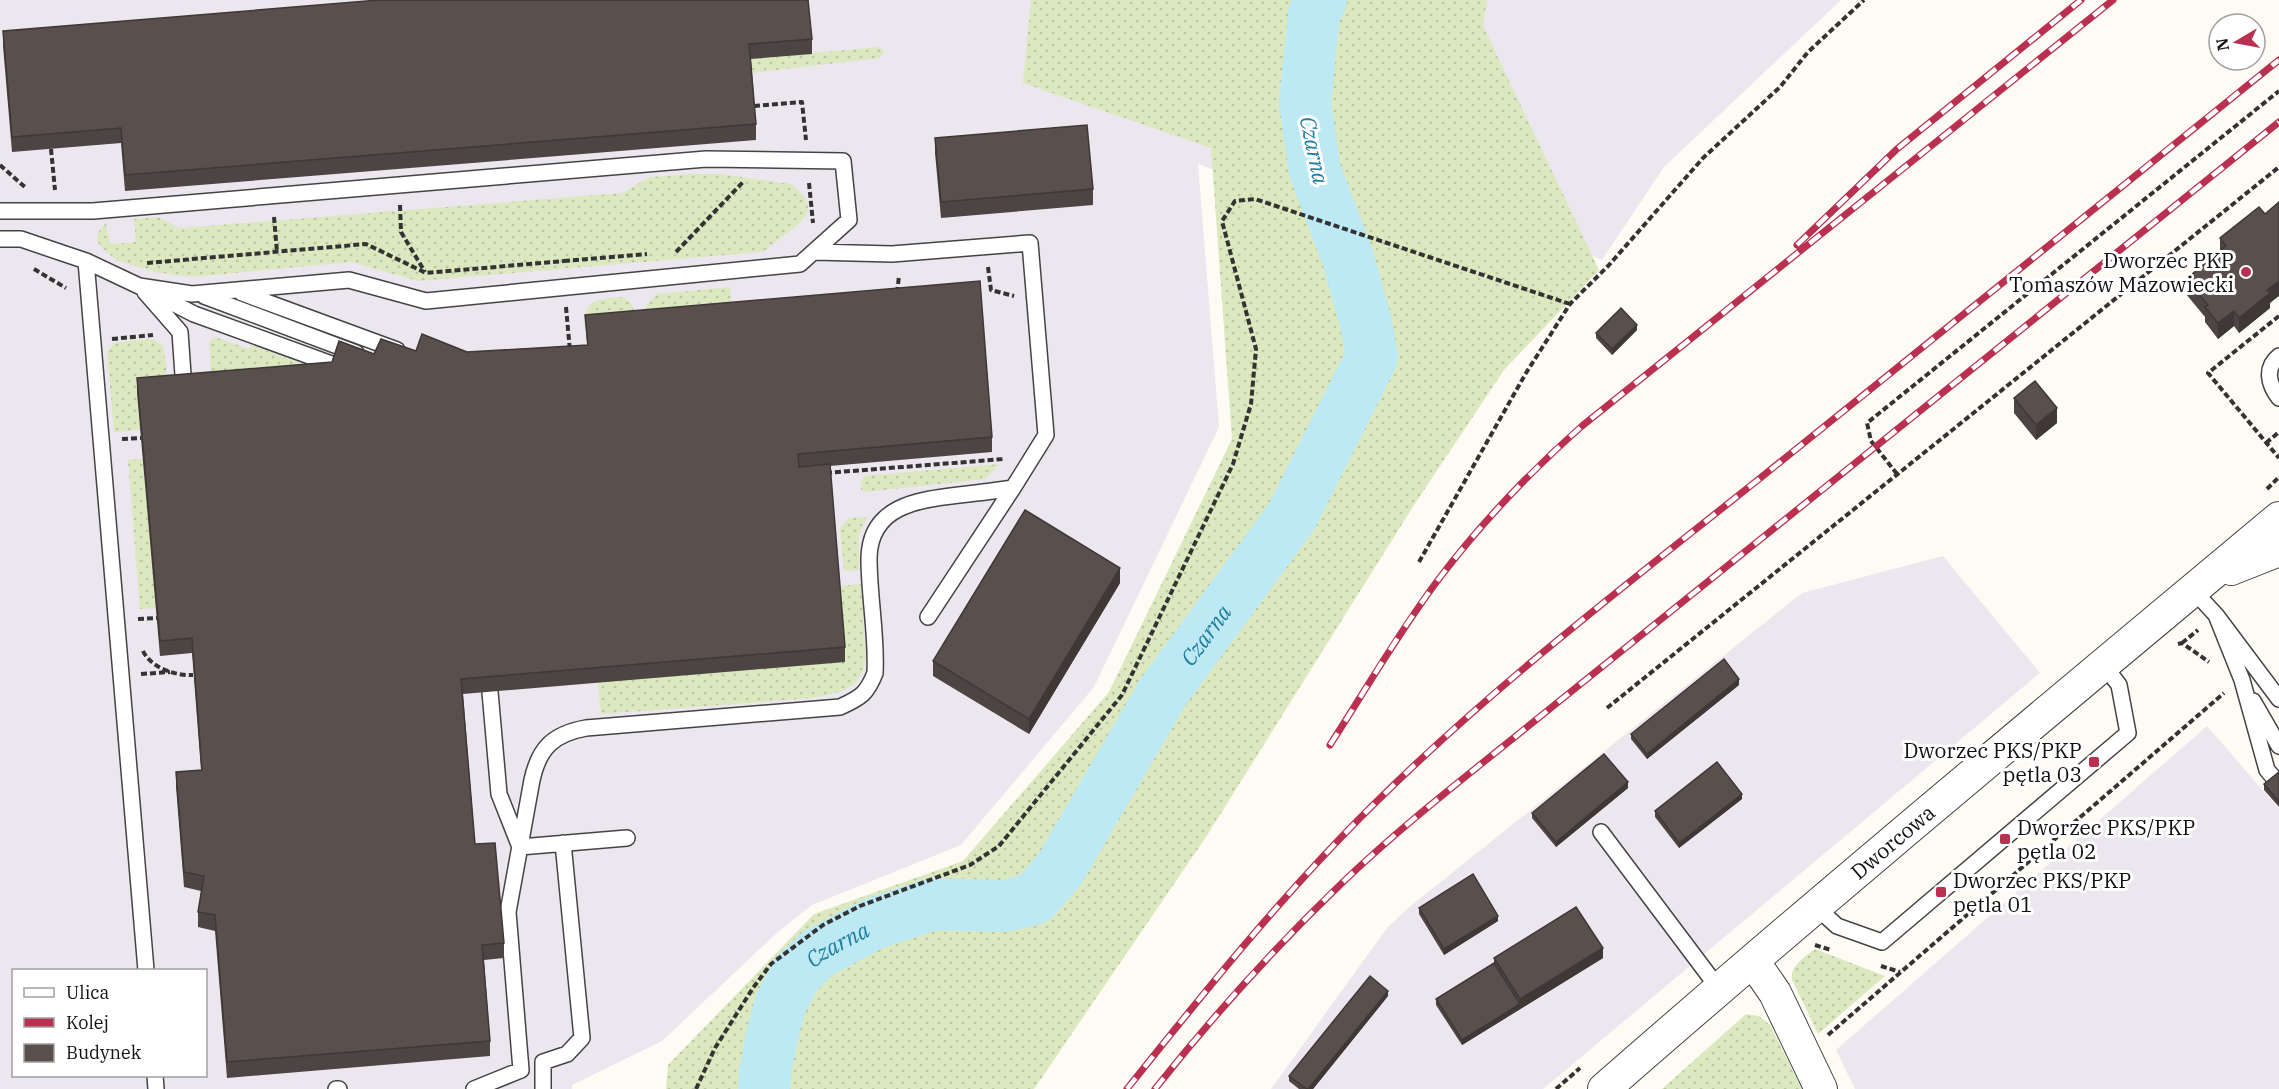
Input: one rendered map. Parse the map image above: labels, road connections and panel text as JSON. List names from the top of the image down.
{
  "streets": {
    "street": ["Dworcowa"]
  },
  "water": ["Czarna"],
  "places": {
    "other": ["Dworzec PKP Tomaszów Mazowiecki"],
    "transit": ["Dworzec PKS/PKP pętla 03", "Dworzec PKS/PKP pętla 02", "Dworzec PKS/PKP pętla 01"]
  },
  "legend": ["Ulica", "Kolej", "Budynek"],
  "north": "left"
}
